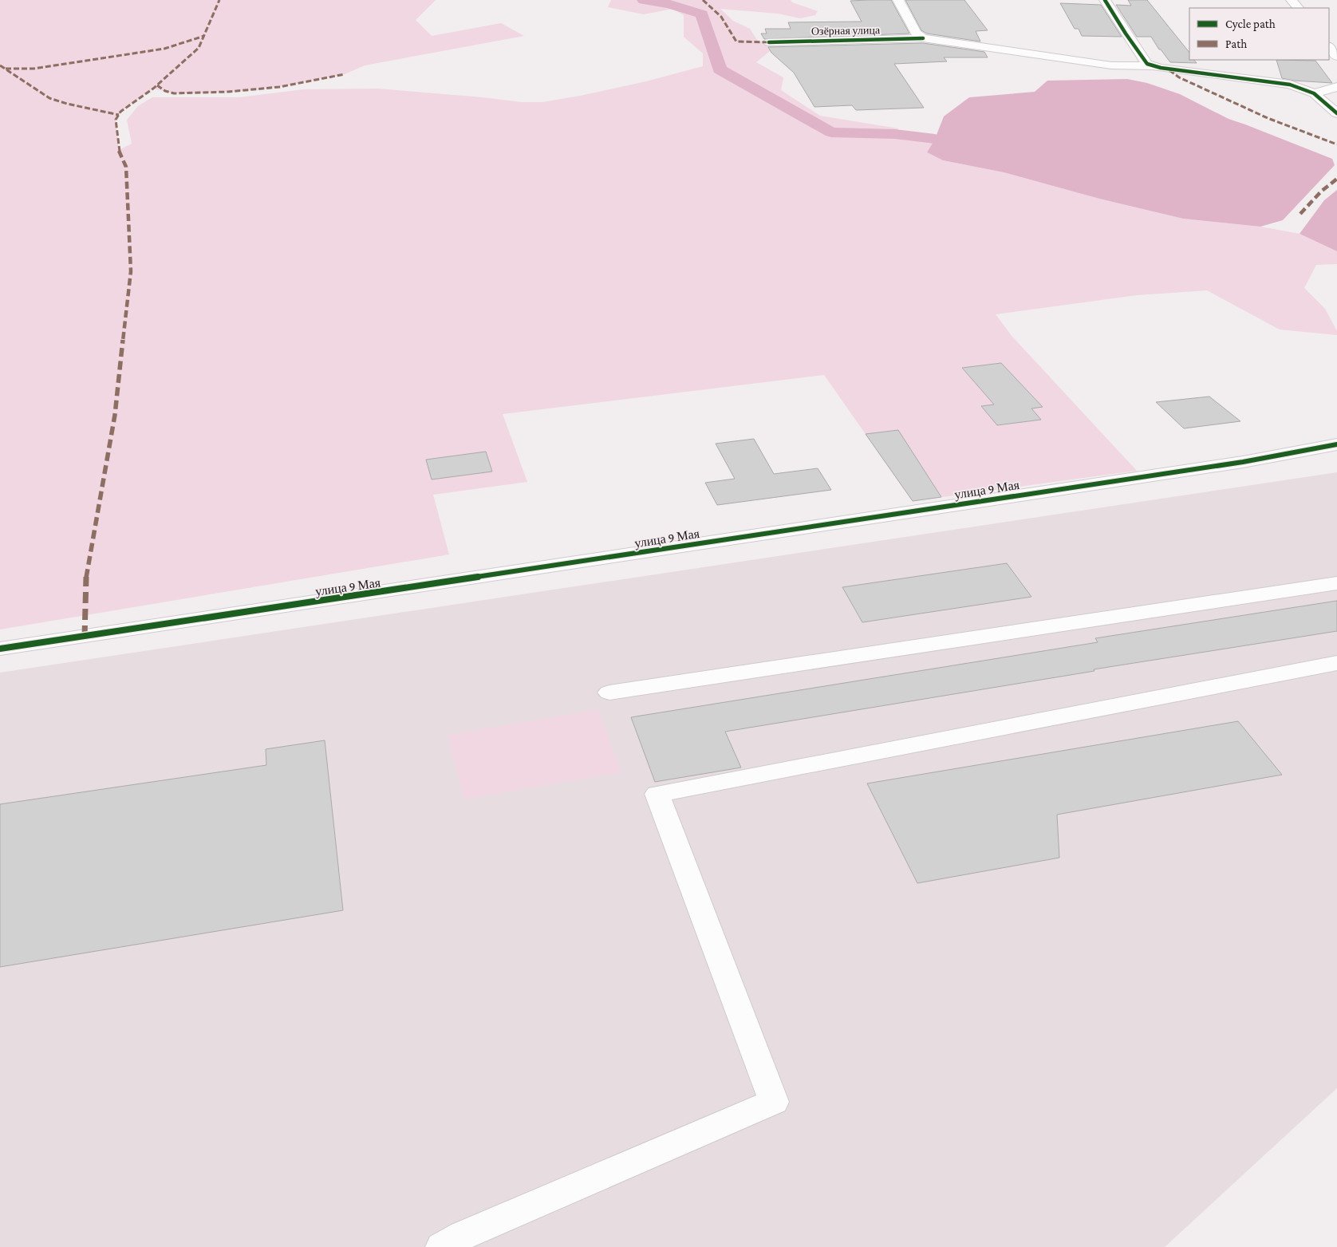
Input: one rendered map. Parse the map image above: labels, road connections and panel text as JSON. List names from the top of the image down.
{
  "streets": {
    "street": ["Озёрная улица", "улица 9 Мая"]
  },
  "legend": ["Cycle path", "Path"]
}
